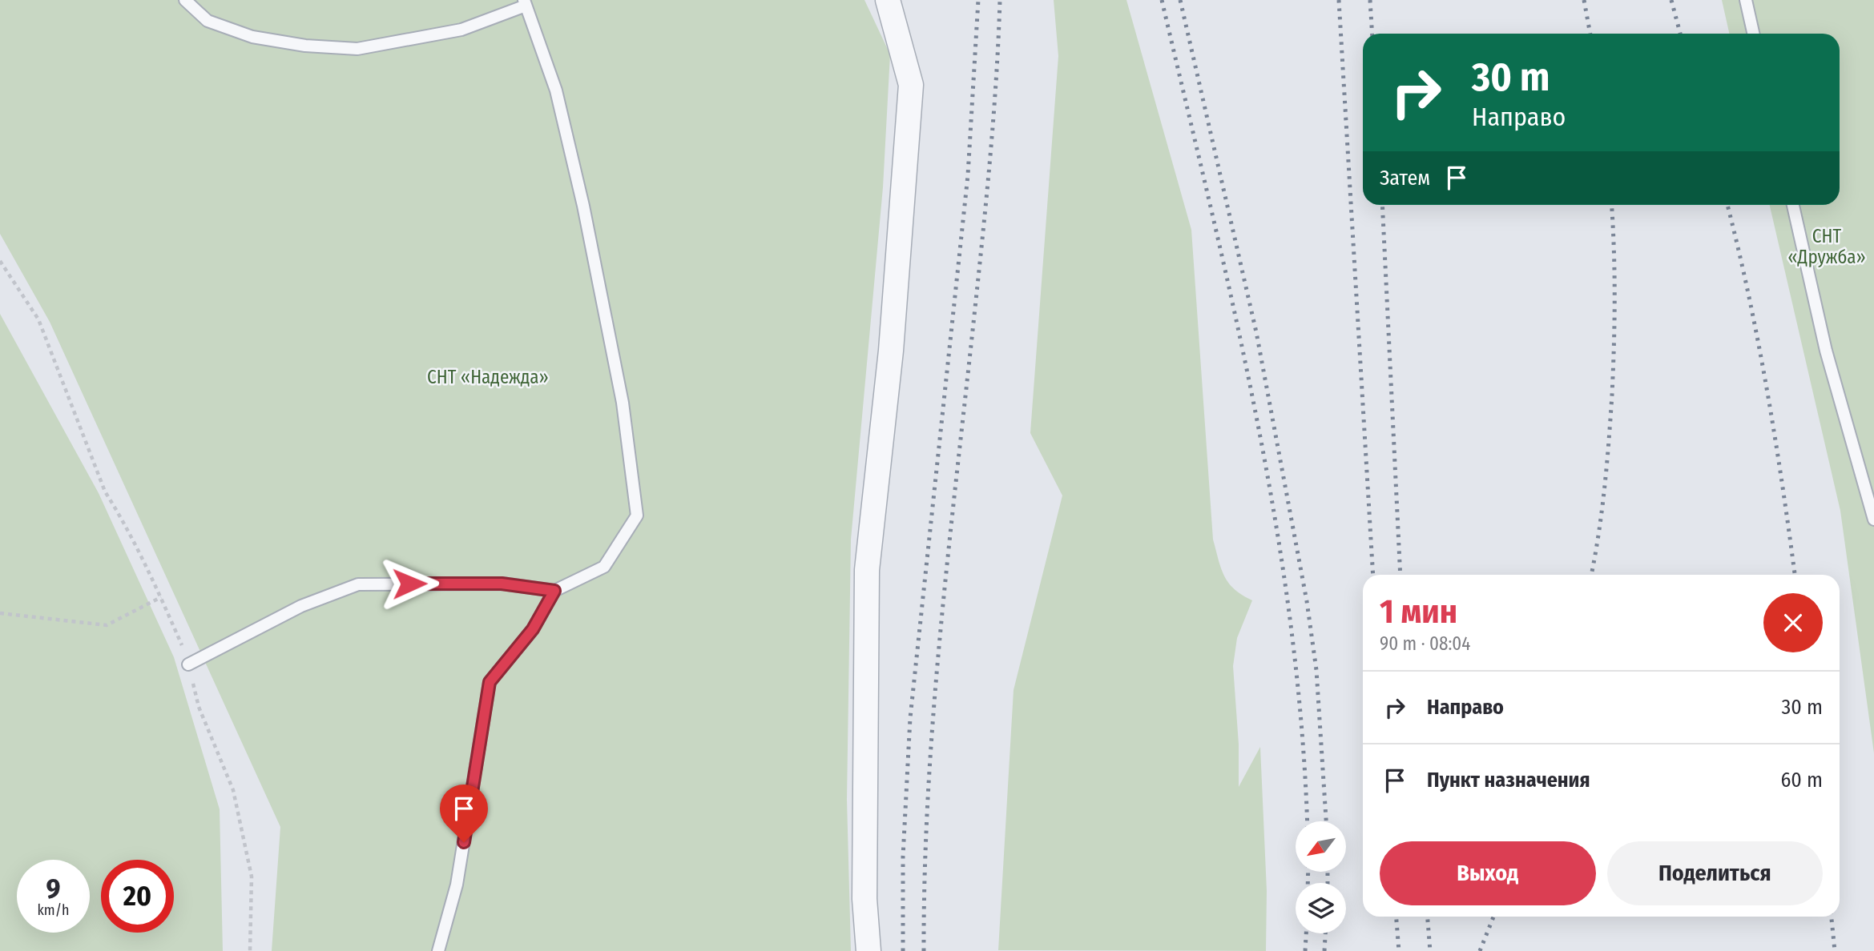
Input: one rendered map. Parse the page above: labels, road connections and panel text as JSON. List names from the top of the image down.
{
  "parks": ["СНТ «Дружба»", "СНТ «Надежда»"],
  "north": "bottom left",
  "page": {
    "turn": ["30 m", "Направо"],
    "then": "Затем",
    "heading": ["1 мин", "90 m · 08:04"],
    "list": [
      {
        "name": "Направо",
        "value": "30 m"
      },
      {
        "name": "Пункт назначения",
        "value": "60 m"
      }
    ],
    "buttons": ["Выход", "Поделиться"],
    "speed": "9 km/h",
    "limit": "20"
  }
}
